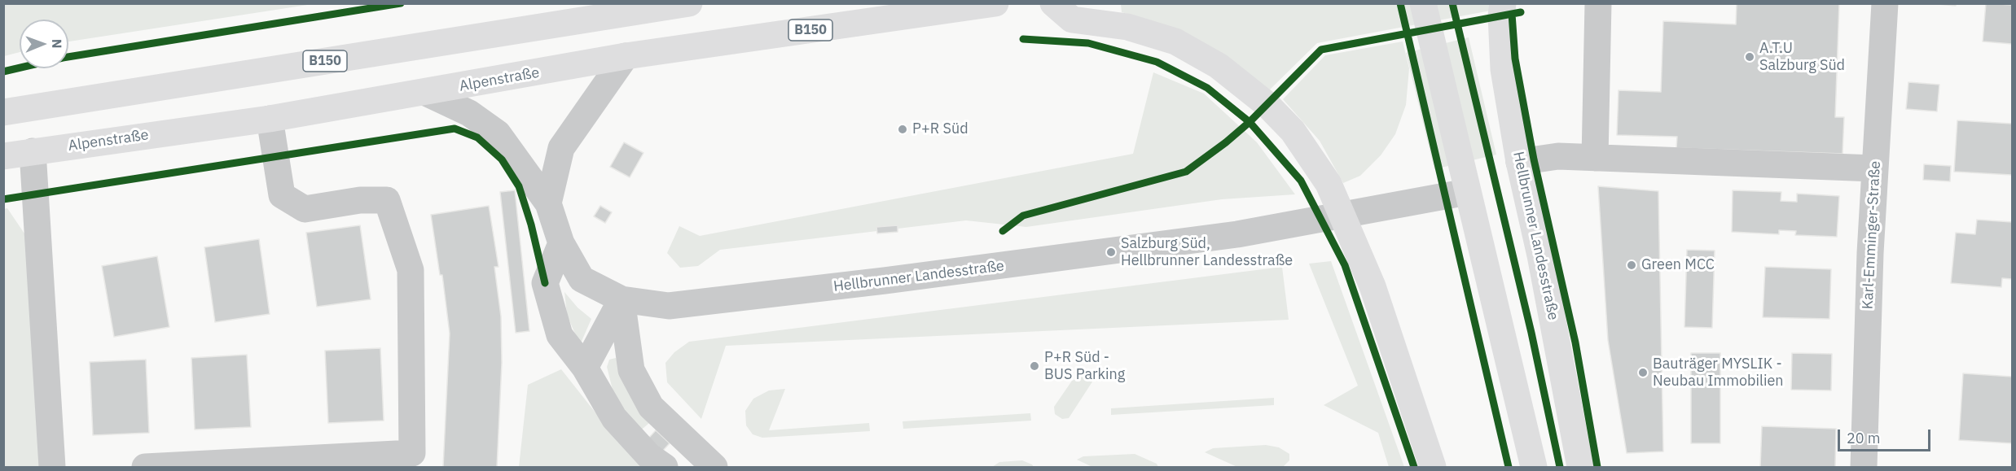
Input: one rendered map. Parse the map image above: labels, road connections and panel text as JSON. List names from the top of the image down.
{
  "streets": {
    "main road": ["B150", "Alpenstraße", "Hellbrunner Landesstraße"],
    "street": ["Karl-Emminger-Straße"]
  },
  "crossings": [
    ["Alpenstraße", "Hellbrunner Landesstraße"]
  ],
  "places": [
    "A.T.U Salzburg Süd",
    "P+R Süd",
    "Salzburg Süd, Hellbrunner Landesstraße",
    "Green MCC",
    "P+R Süd - BUS Parking",
    "Bauträger MYSLIK - Neubau Immobilien"
  ],
  "scale_bar": "20 m",
  "north": "right"
}
